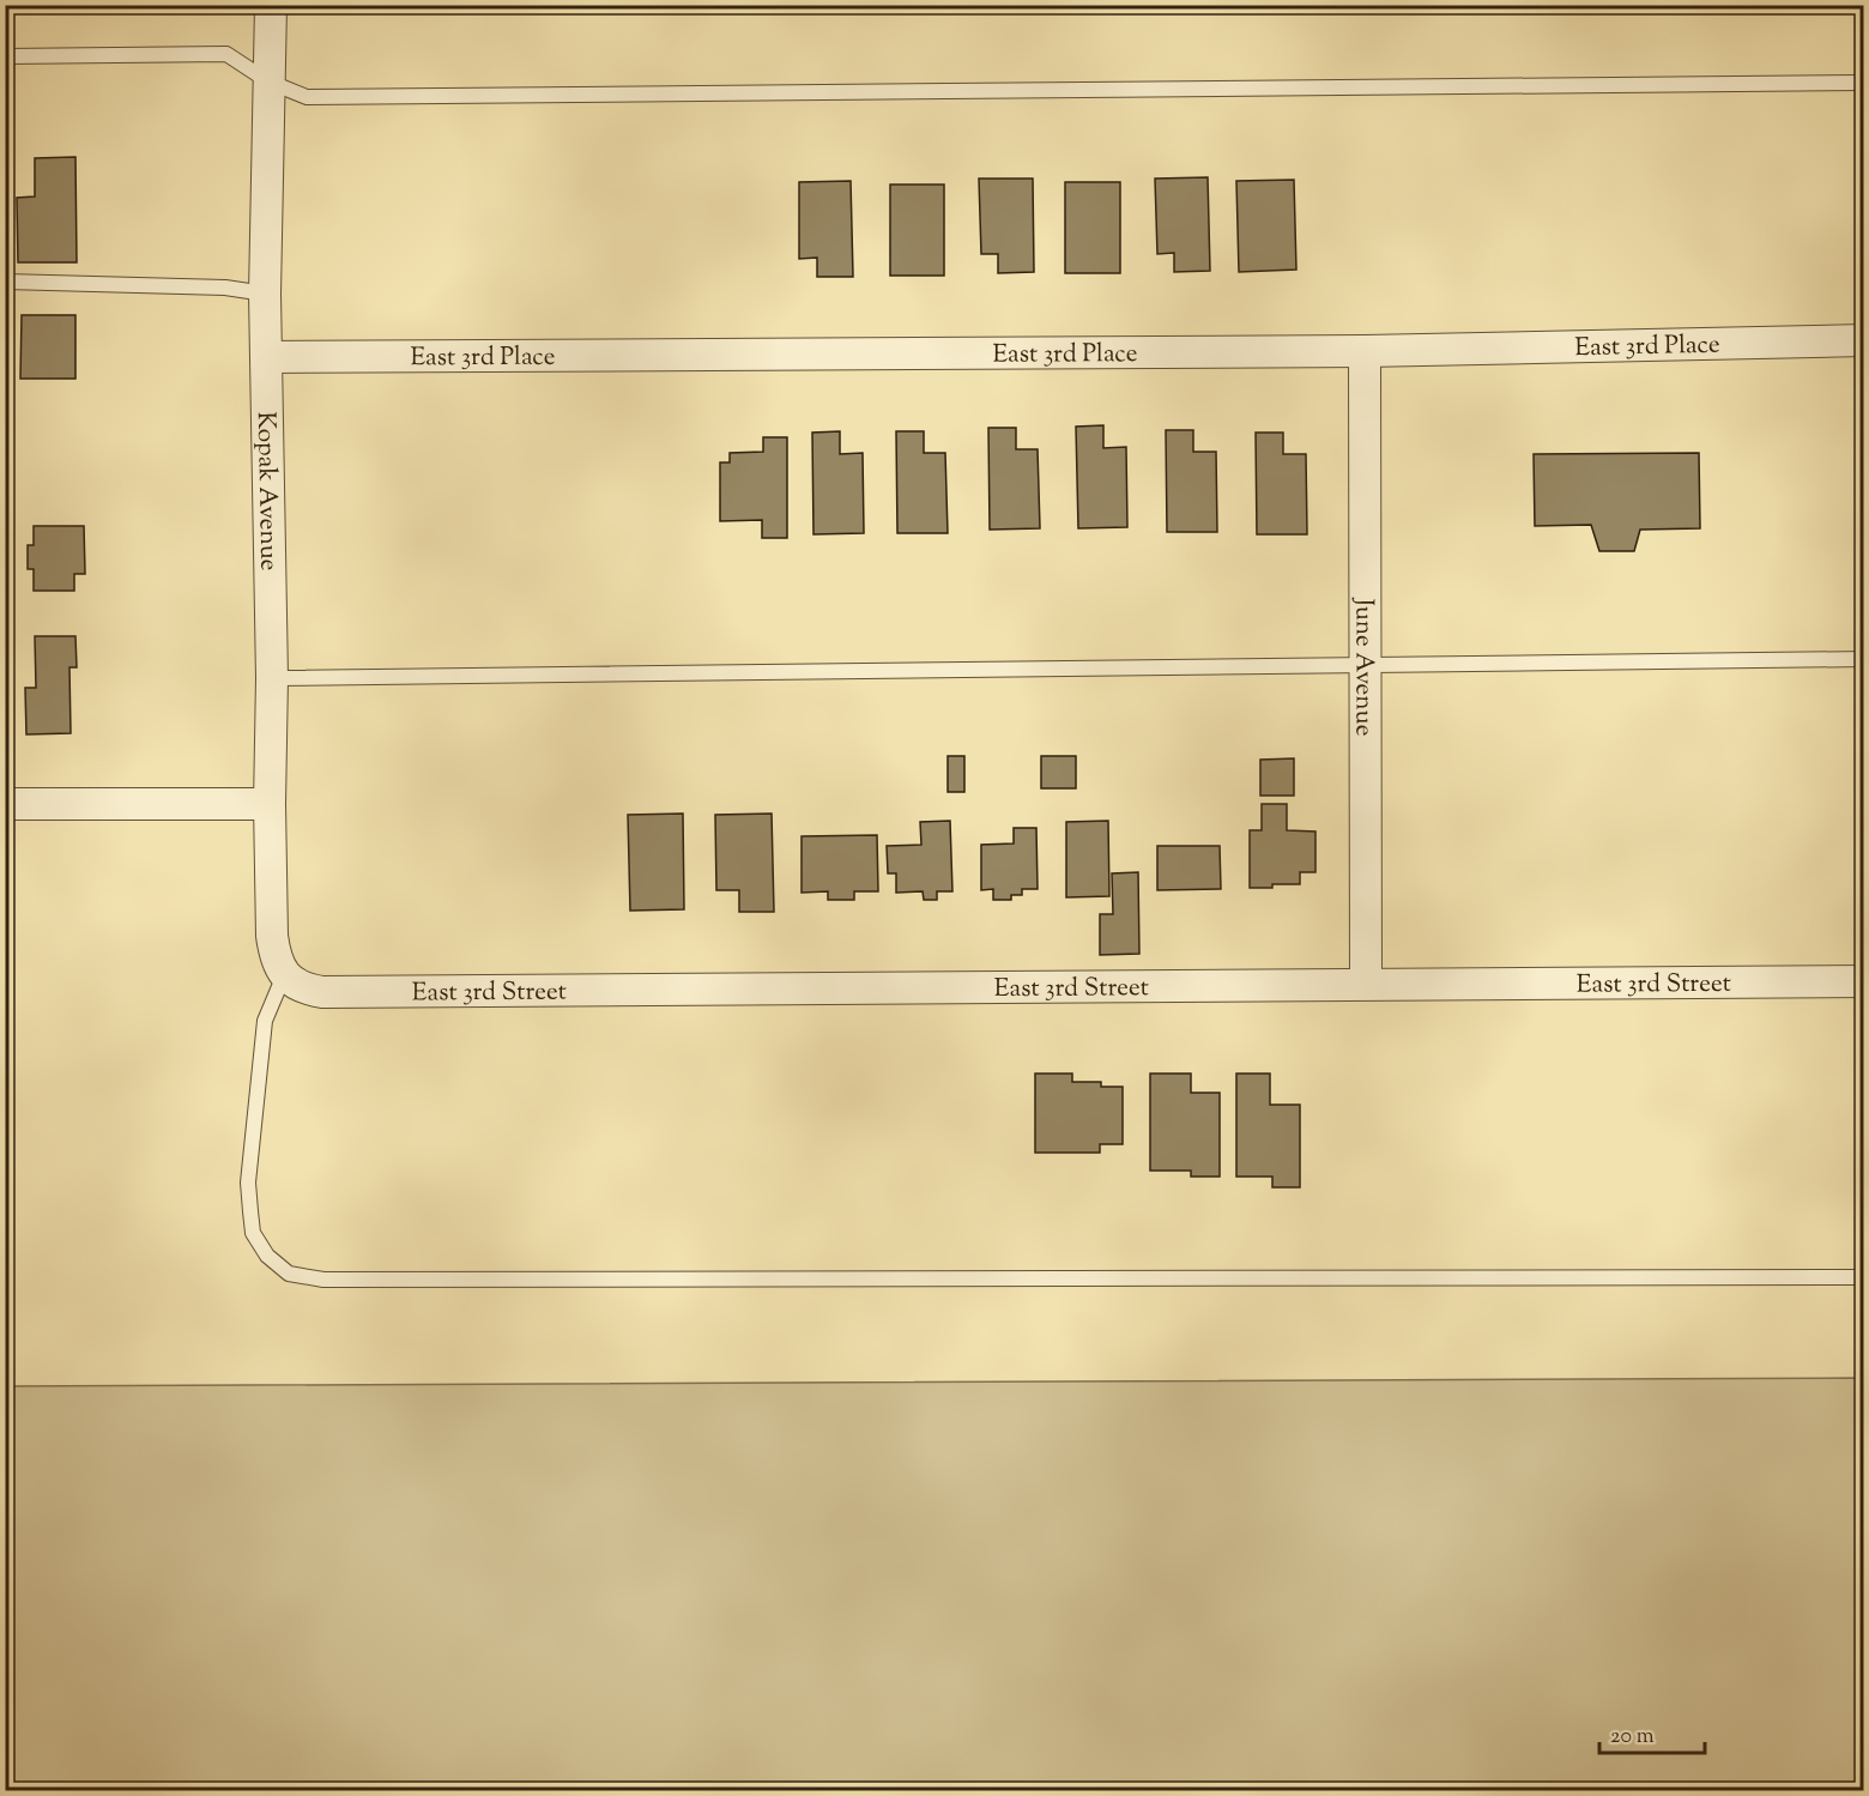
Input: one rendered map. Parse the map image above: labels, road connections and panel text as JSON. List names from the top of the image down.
{
  "streets": {
    "street": [
      "East 3rd Place",
      "Kopak Avenue",
      "June Avenue",
      "East 3rd Street"
    ]
  },
  "crossings": [
    ["East 3rd Place", "Kopak Avenue"],
    ["East 3rd Place", "June Avenue"],
    ["Kopak Avenue", "East 3rd Street"],
    ["June Avenue", "East 3rd Street"]
  ],
  "scale_bar": "20 m"
}
